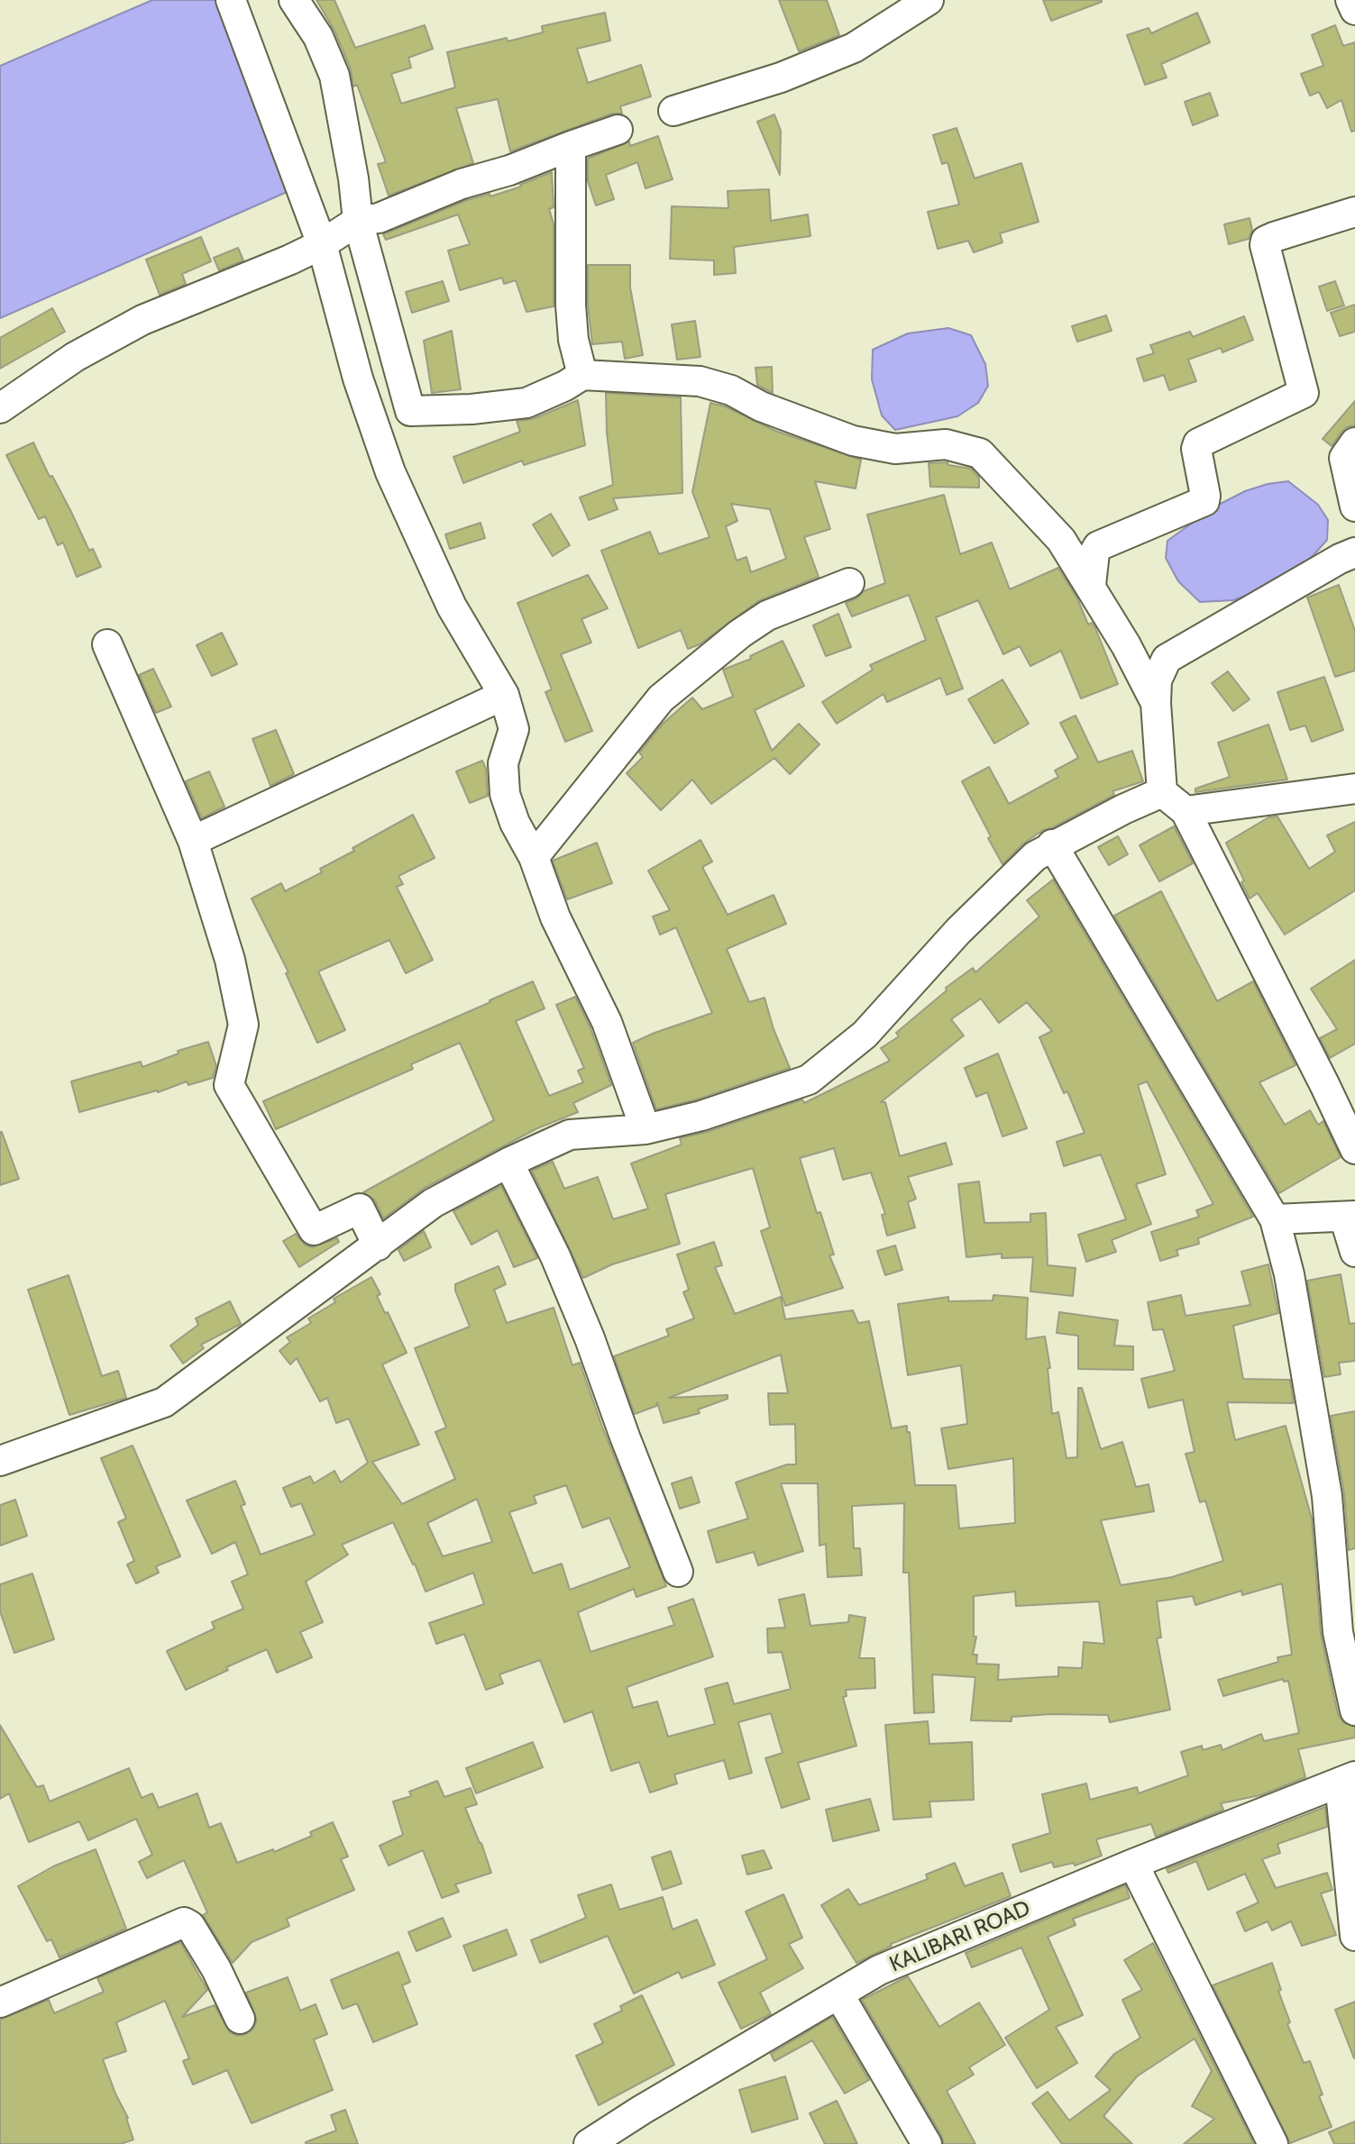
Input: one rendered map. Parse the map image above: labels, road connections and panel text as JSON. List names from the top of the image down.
{
  "streets": {
    "street": ["KALIBARI ROAD"]
  }
}
